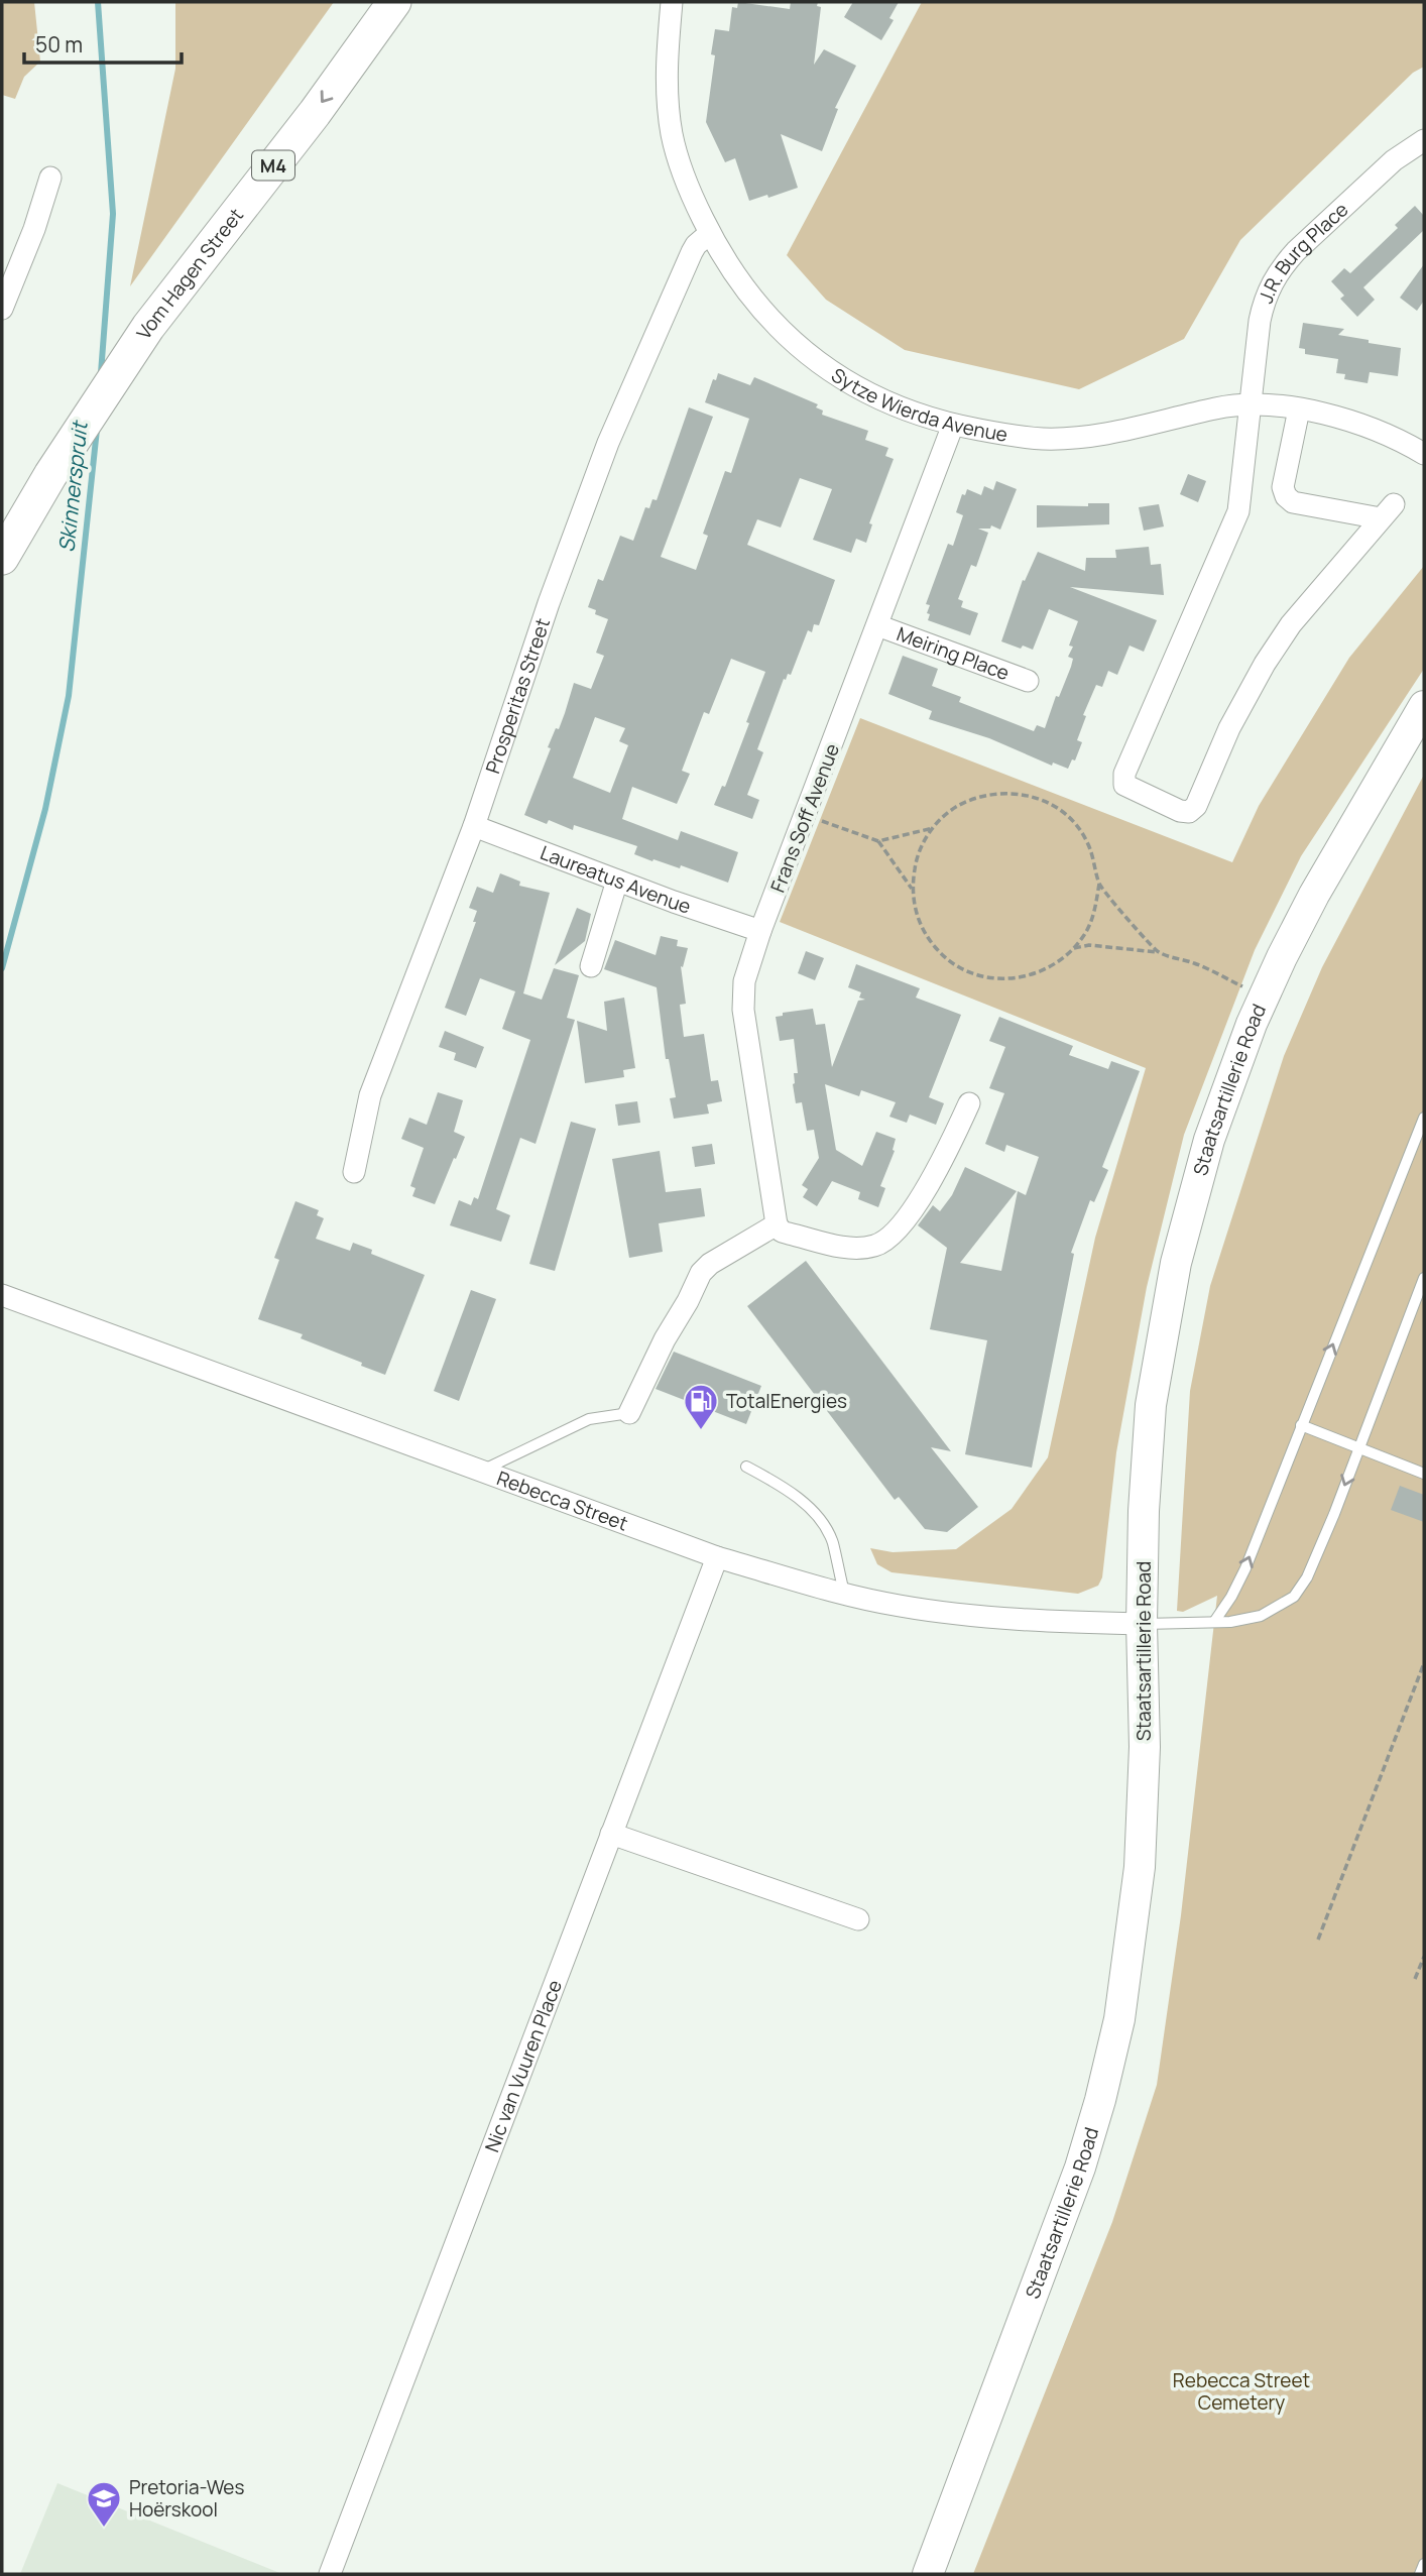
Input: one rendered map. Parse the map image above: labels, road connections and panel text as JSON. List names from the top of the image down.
{
  "streets": {
    "main road": ["M4", "Vom Hagen Street"],
    "street": [
      "J.R. Burg Place",
      "Sytze Wierda Avenue",
      "Meiring Place",
      "Prosperitas Street",
      "Frans Soff Avenue",
      "Laureatus Avenue",
      "Staatsartillerie Road",
      "Rebecca Street",
      "Nic van Vuuren Place"
    ]
  },
  "crossings": [
    ["J.R. Burg Place", "Sytze Wierda Avenue"],
    ["Sytze Wierda Avenue", "Prosperitas Street"],
    ["Sytze Wierda Avenue", "Frans Soff Avenue"],
    ["Meiring Place", "Frans Soff Avenue"],
    ["Prosperitas Street", "Laureatus Avenue"],
    ["Frans Soff Avenue", "Laureatus Avenue"],
    ["Staatsartillerie Road", "Rebecca Street"],
    ["Rebecca Street", "Nic van Vuuren Place"]
  ],
  "water": ["Skinnerspruit"],
  "parks": ["Rebecca Street Cemetery"],
  "places": {
    "fuel station": ["TotalEnergies"],
    "school or university": ["Pretoria-Wes Hoërskool"]
  },
  "scale_bar": "50 m"
}
